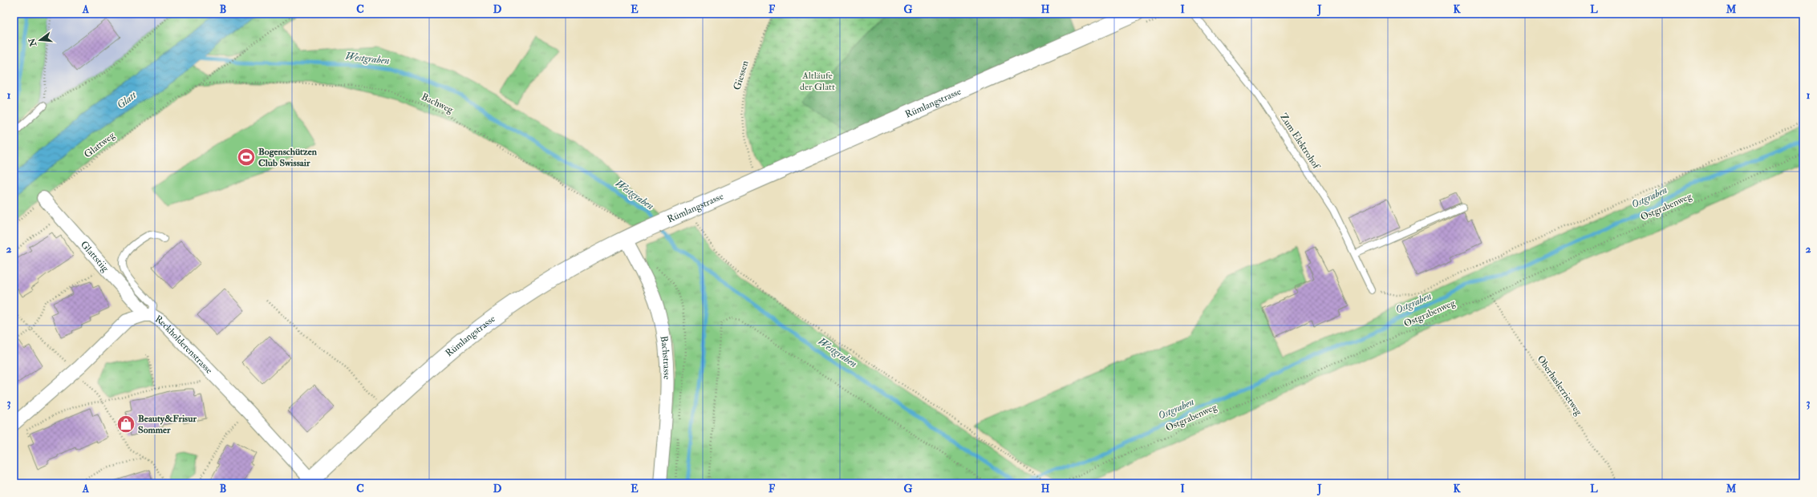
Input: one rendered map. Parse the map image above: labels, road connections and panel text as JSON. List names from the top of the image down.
{
  "streets": {
    "street": [
      "Rümlangstrasse",
      "Glattstiig",
      "Reckholderenstrasse",
      "Bachstrasse"
    ],
    "lane": ["Zum Elektrohof"],
    "path": [
      "Giessen",
      "Bachweg",
      "Glattweg",
      "Ostgrabenweg",
      "Oberhaslerrietweg"
    ]
  },
  "crossings": [
    ["Rümlangstrasse", "Bachweg"],
    ["Rümlangstrasse", "Reckholderenstrasse"],
    ["Rümlangstrasse", "Bachstrasse"],
    ["Bachweg", "Glattweg"],
    ["Bachweg", "Bachstrasse"],
    ["Glattweg", "Glattstiig"],
    ["Ostgrabenweg", "Oberhaslerrietweg"],
    ["Glattstiig", "Reckholderenstrasse"]
  ],
  "water": ["Westgraben", "Glatt", "Ostgraben"],
  "parks": ["Altläufe der Glatt"],
  "places": {
    "sports": ["Bogenschützen Club Swissair"],
    "shop": ["Beauty&Frisur Sommer"]
  },
  "north": "left",
  "grid": {
    "columns": [
      "A",
      "B",
      "C",
      "D",
      "E",
      "F",
      "G",
      "H",
      "I",
      "J",
      "K",
      "L",
      "M"
    ],
    "rows": ["1", "2", "3"]
  }
}
